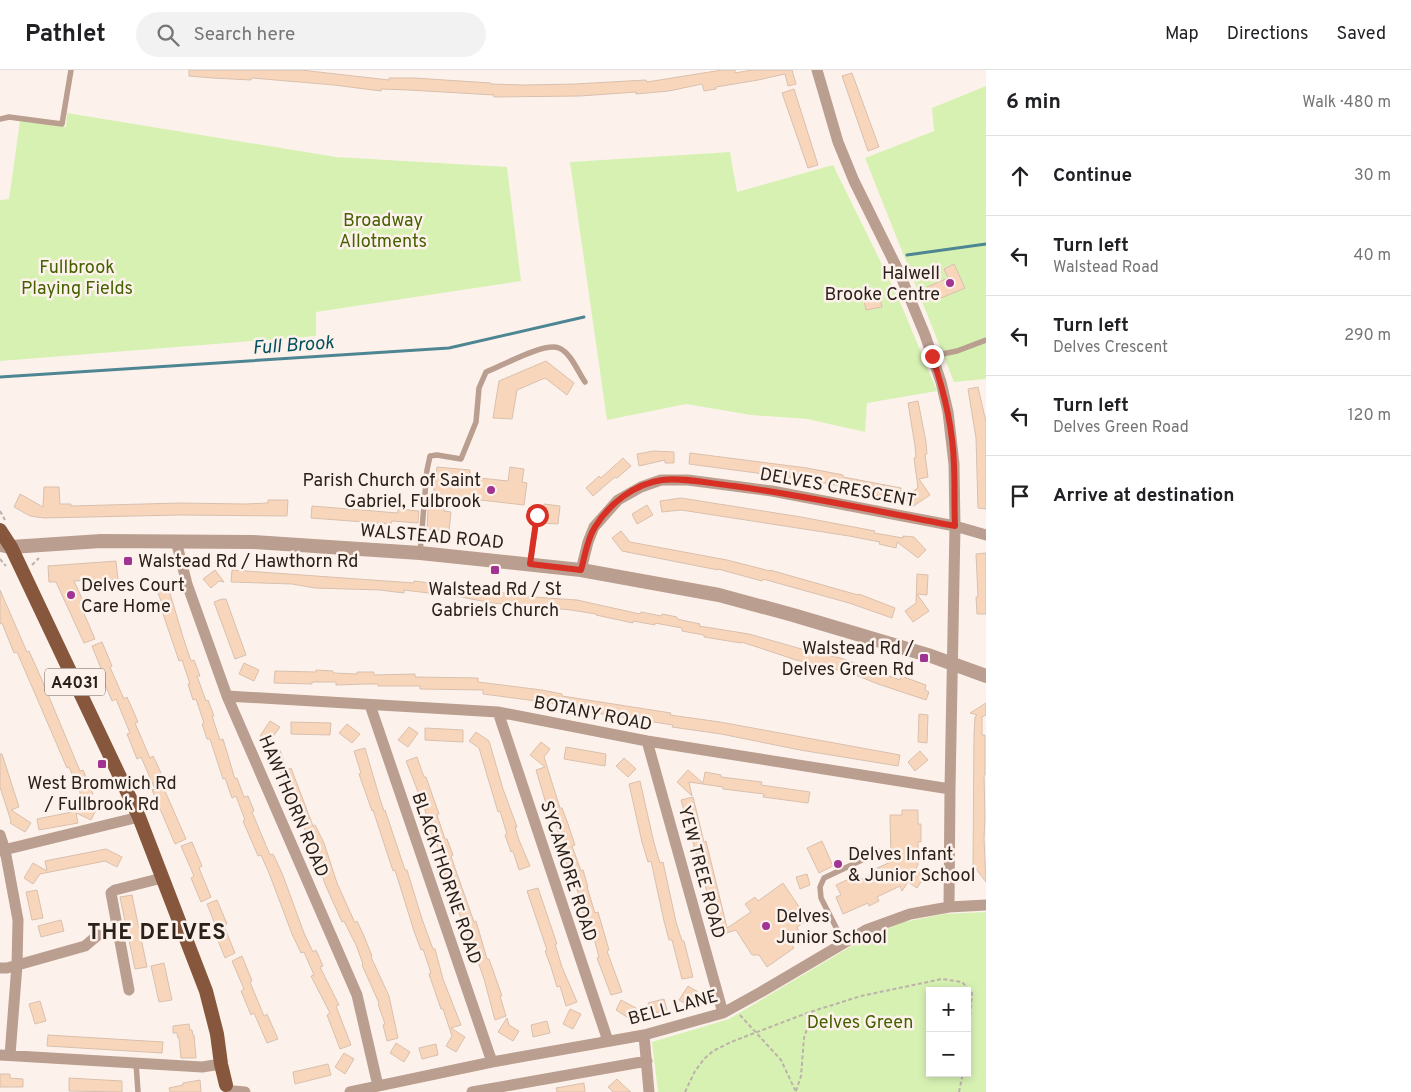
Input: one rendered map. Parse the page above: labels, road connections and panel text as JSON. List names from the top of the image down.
{
  "streets": {
    "main road": ["A4031"],
    "street": [
      "DELVES CRESCENT",
      "WALSTEAD ROAD",
      "BOTANY ROAD",
      "HAWTHORN ROAD",
      "SYCAMORE ROAD",
      "YEW TREE ROAD",
      "BLACKTHORNE ROAD",
      "BELL LANE"
    ]
  },
  "crossings": [
    ["DELVES CRESCENT", "WALSTEAD ROAD"],
    ["WALSTEAD ROAD", "A4031"],
    ["WALSTEAD ROAD", "HAWTHORN ROAD"],
    ["BOTANY ROAD", "HAWTHORN ROAD"],
    ["BOTANY ROAD", "SYCAMORE ROAD"],
    ["BOTANY ROAD", "YEW TREE ROAD"],
    ["BOTANY ROAD", "BLACKTHORNE ROAD"],
    ["HAWTHORN ROAD", "BELL LANE"],
    ["SYCAMORE ROAD", "BELL LANE"],
    ["YEW TREE ROAD", "BELL LANE"],
    ["BLACKTHORNE ROAD", "BELL LANE"]
  ],
  "districts": ["THE DELVES"],
  "water": ["Full Brook"],
  "parks": ["Broadway Allotments", "Fullbrook Playing Fields", "Delves Green"],
  "places": {
    "other": [
      "Halwell Brooke Centre",
      "Parish Church of Saint Gabriel, Fulbrook",
      "Delves Court Care Home",
      "Delves Infant & Junior School",
      "Delves Junior School"
    ],
    "transit": [
      "Walstead Rd / Hawthorn Rd",
      "Walstead Rd / St Gabriels Church",
      "Walstead Rd / Delves Green Rd",
      "West Bromwich Rd / Fullbrook Rd"
    ]
  },
  "page": {
    "header": "Pathlet",
    "search": "Search here",
    "nav": ["Map", "Directions", "Saved"],
    "heading": ["6 min", "Walk · 480 m"],
    "list": [
      ["Continue", "30 m"],
      ["Turn left", "Walstead Road", "40 m"],
      ["Turn left", "Delves Crescent", "290 m"],
      ["Turn left", "Delves Green Road", "120 m"],
      "Arrive at destination"
    ],
    "map_buttons": ["+", "−"]
  }
}
